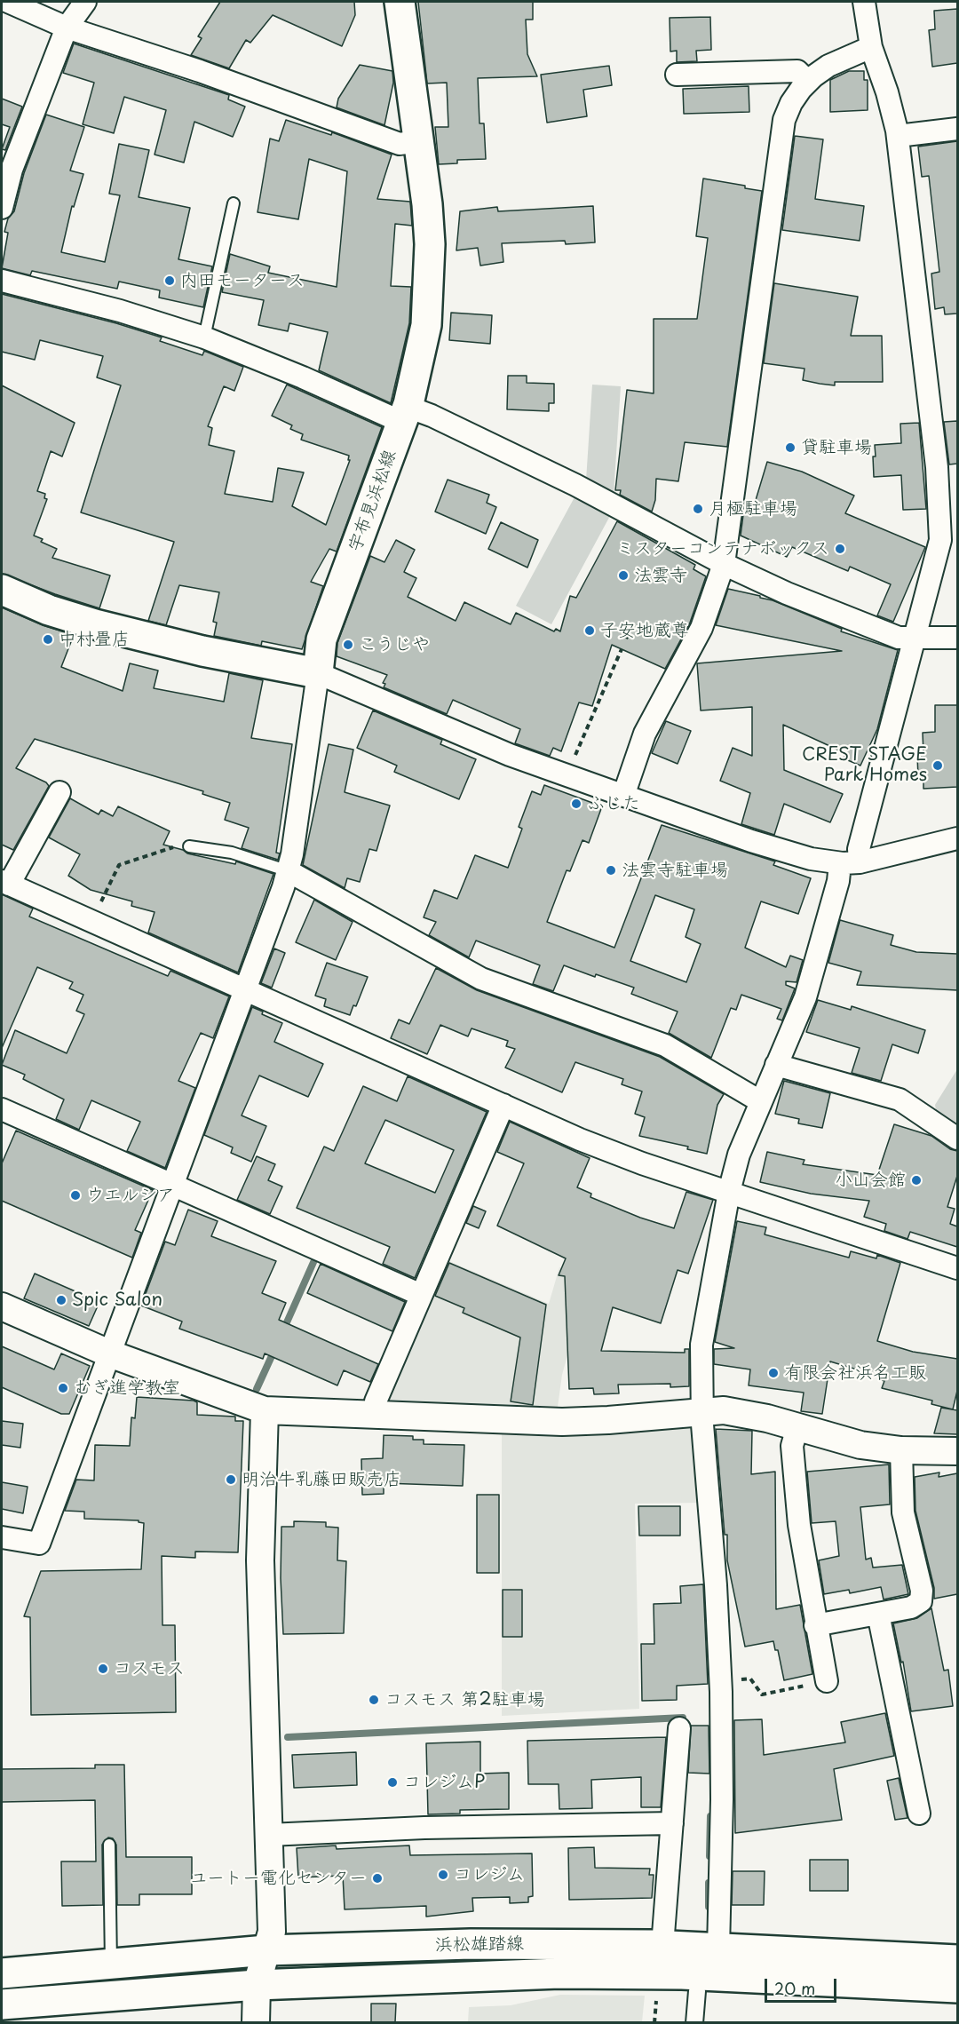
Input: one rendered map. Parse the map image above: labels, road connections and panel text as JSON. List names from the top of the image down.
{
  "streets": {
    "main road": ["宇布見浜松線", "浜松雄踏線"]
  },
  "places": [
    "内田モータース",
    "貸駐車場",
    "月極駐車場",
    "ミスターコンテナボックス",
    "法雲寺",
    "子安地蔵尊",
    "中村畳店",
    "こうじや",
    "CREST STAGE Park Homes",
    "ふじた",
    "法雲寺駐車場",
    "小山会館",
    "ウエルシア",
    "Spic Salon",
    "有限会社浜名工販",
    "むぎ進学教室",
    "明治牛乳藤田販売店",
    "コスモス",
    "コスモス 第2駐車場",
    "コレジムP",
    "コレジム",
    "ユートー電化センター"
  ],
  "scale_bar": "20 m"
}
